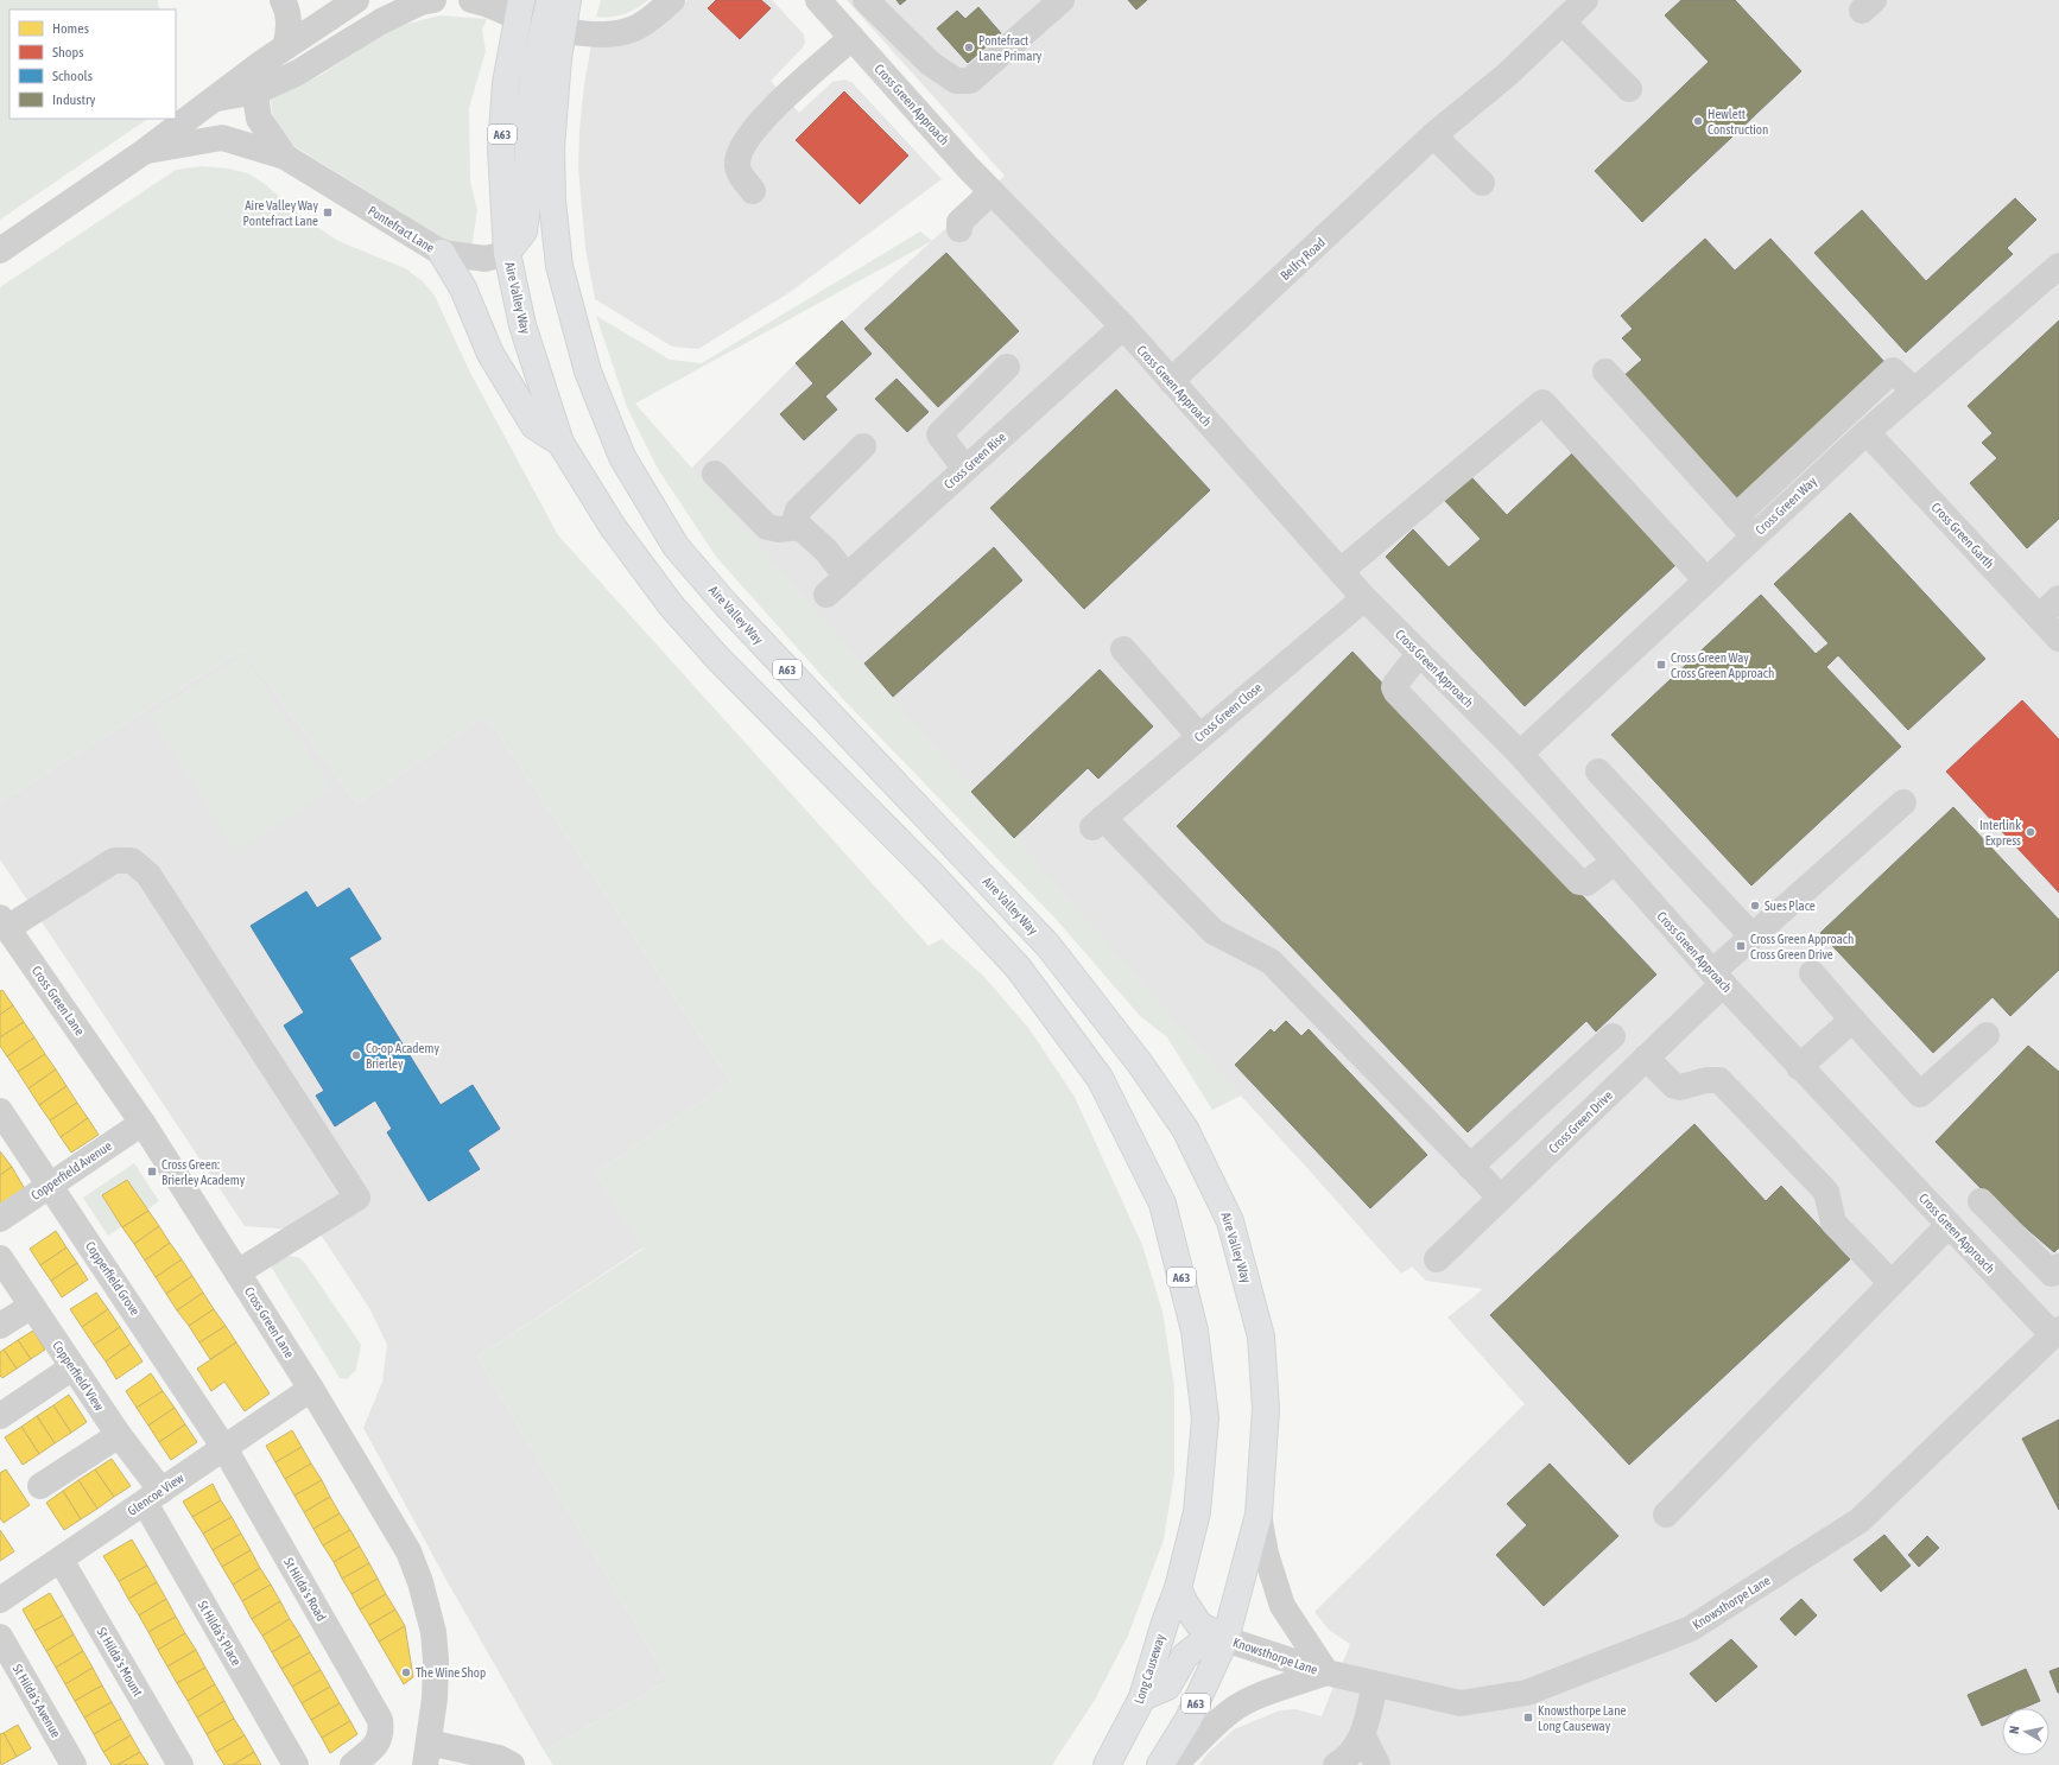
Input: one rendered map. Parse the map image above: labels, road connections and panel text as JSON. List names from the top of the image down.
{
  "streets": {
    "highway": ["A63", "Aire Valley Way", "Long Causeway"],
    "street": [
      "Cross Green Approach",
      "Pontefract Lane",
      "Belfry Road",
      "Cross Green Rise",
      "Cross Green Way",
      "Cross Green Garth",
      "Cross Green Close",
      "Cross Green Lane",
      "Cross Green Drive",
      "Copperfield Avenue",
      "Copperfield Grove",
      "Copperfield View",
      "Glencoe View",
      "St Hilda's Road",
      "Knowsthorpe Lane",
      "St Hilda's Place",
      "St Hilda's Mount",
      "St Hilda's Avenue"
    ]
  },
  "crossings": [
    ["Cross Green Approach", "Belfry Road"],
    ["Cross Green Approach", "Cross Green Rise"],
    ["Cross Green Approach", "Cross Green Way"],
    ["Cross Green Approach", "Cross Green Close"],
    ["Cross Green Approach", "Cross Green Drive"],
    ["Cross Green Approach", "Knowsthorpe Lane"],
    ["A63", "Pontefract Lane"],
    ["A63", "Aire Valley Way"],
    ["A63", "Knowsthorpe Lane"],
    ["Pontefract Lane", "Aire Valley Way"],
    ["Aire Valley Way", "Knowsthorpe Lane"],
    ["Aire Valley Way", "Long Causeway"],
    ["Cross Green Way", "Cross Green Garth"],
    ["Cross Green Lane", "Copperfield Avenue"],
    ["Cross Green Lane", "Glencoe View"],
    ["Copperfield Avenue", "Copperfield Grove"],
    ["Copperfield Grove", "Glencoe View"],
    ["Copperfield Grove", "St Hilda's Road"],
    ["Copperfield View", "Glencoe View"],
    ["Copperfield View", "St Hilda's Place"],
    ["Glencoe View", "St Hilda's Road"],
    ["Glencoe View", "St Hilda's Place"],
    ["Glencoe View", "St Hilda's Mount"]
  ],
  "places": {
    "other": [
      "Pontefract Lane Primary",
      "Hewlett Construction",
      "Interlink Express",
      "Sues Place",
      "Co-op Academy Brierley",
      "The Wine Shop"
    ],
    "transit": [
      "Aire Valley Way Pontefract Lane",
      "Cross Green Way Cross Green Approach",
      "Cross Green Approach Cross Green Drive",
      "Cross Green: Brierley Academy",
      "Knowsthorpe Lane Long Causeway"
    ]
  },
  "legend": [
    "Homes",
    "Shops",
    "Schools",
    "Industry"
  ],
  "north": "left"
}
